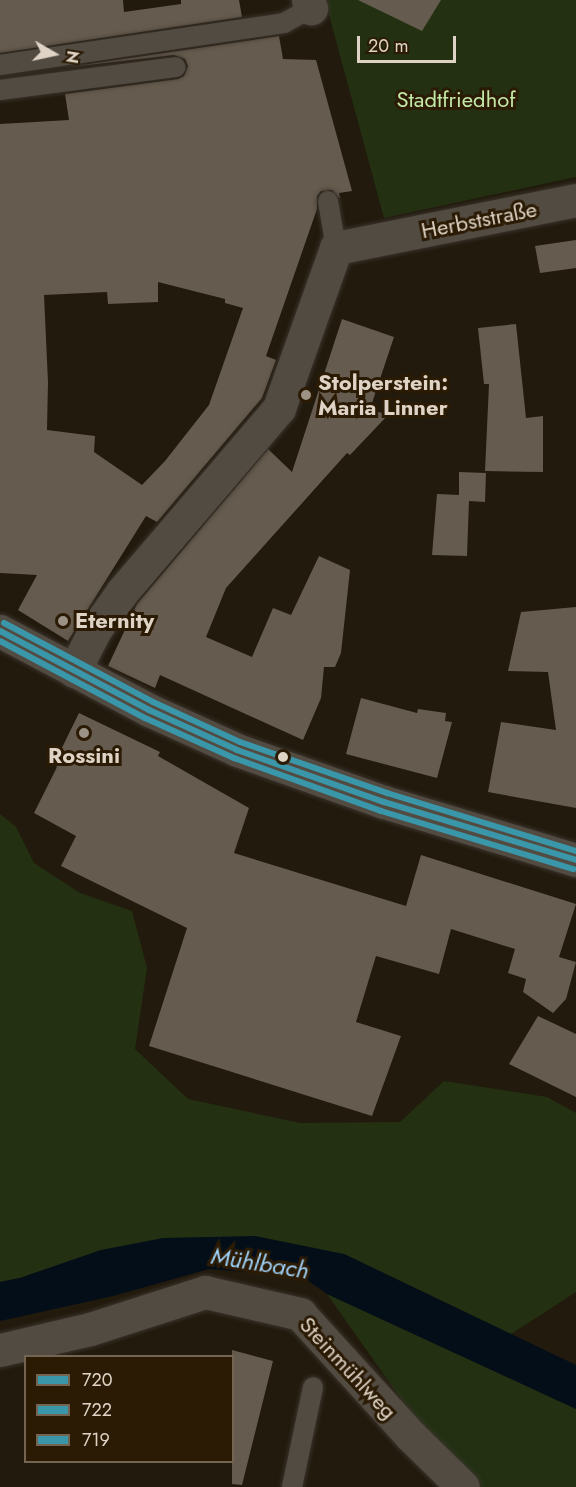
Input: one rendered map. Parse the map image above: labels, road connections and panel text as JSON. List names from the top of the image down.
{
  "streets": {
    "street": ["Herbststraße", "Steinmühlweg"]
  },
  "water": ["Mühlbach"],
  "parks": ["Stadtfriedhof"],
  "places": ["Stolperstein: Maria Linner", "Eternity", "Rossini"],
  "lines": ["transit line 719", "transit line 720", "transit line 722"],
  "legend": ["720", "722", "719"],
  "scale_bar": "20 m",
  "north": "right"
}
